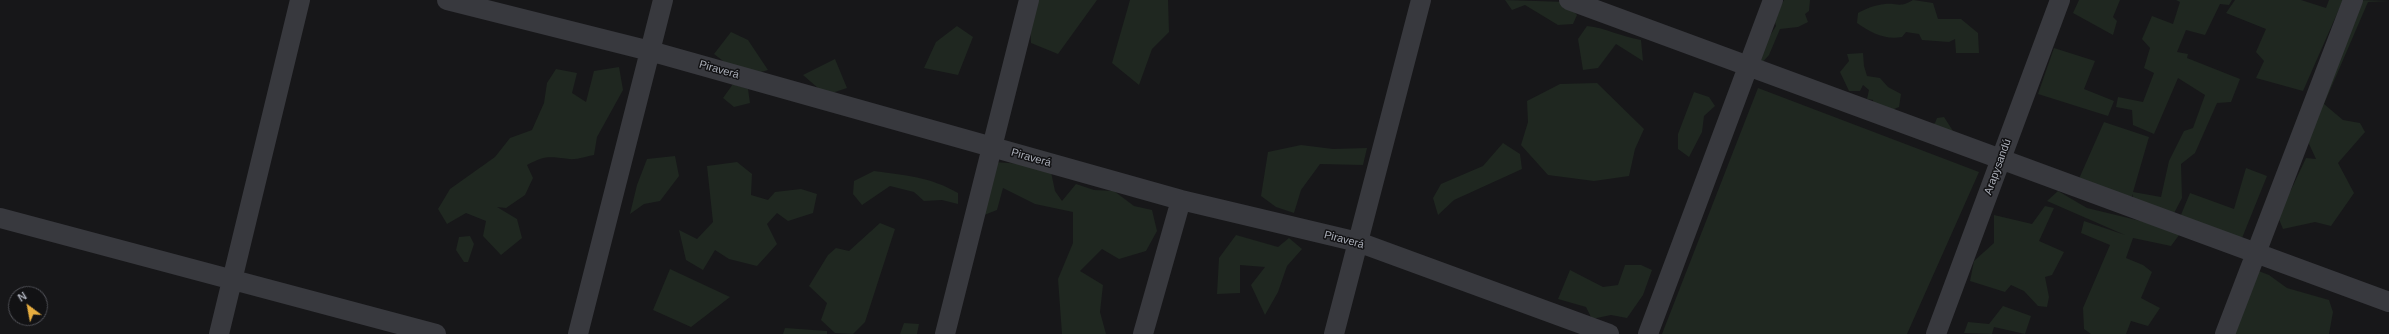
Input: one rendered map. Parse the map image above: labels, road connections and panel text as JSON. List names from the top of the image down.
{
  "streets": {
    "street": ["Piraverá", "Arapysandú"]
  },
  "north": "top left"
}
